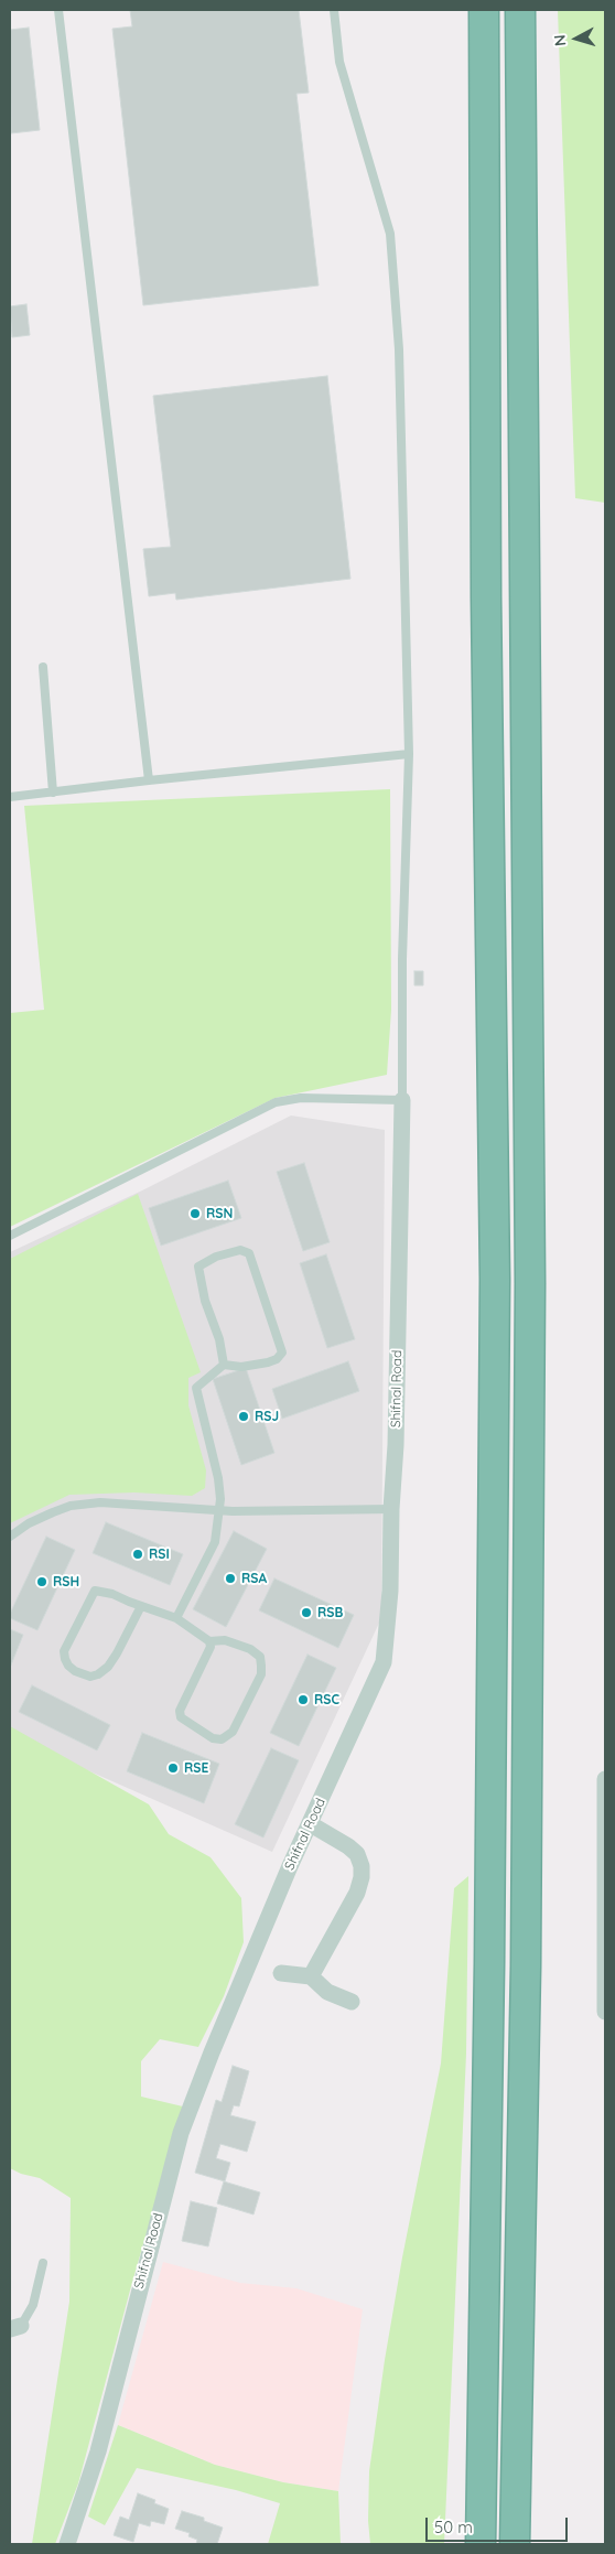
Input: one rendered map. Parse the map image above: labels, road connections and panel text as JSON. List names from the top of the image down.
{
  "streets": {
    "street": ["Shifnal Road"]
  },
  "places": [
    "RSN",
    "RSJ",
    "RSI",
    "RSA",
    "RSH",
    "RSB",
    "RSC",
    "RSE"
  ],
  "scale_bar": "50 m",
  "north": "left"
}
